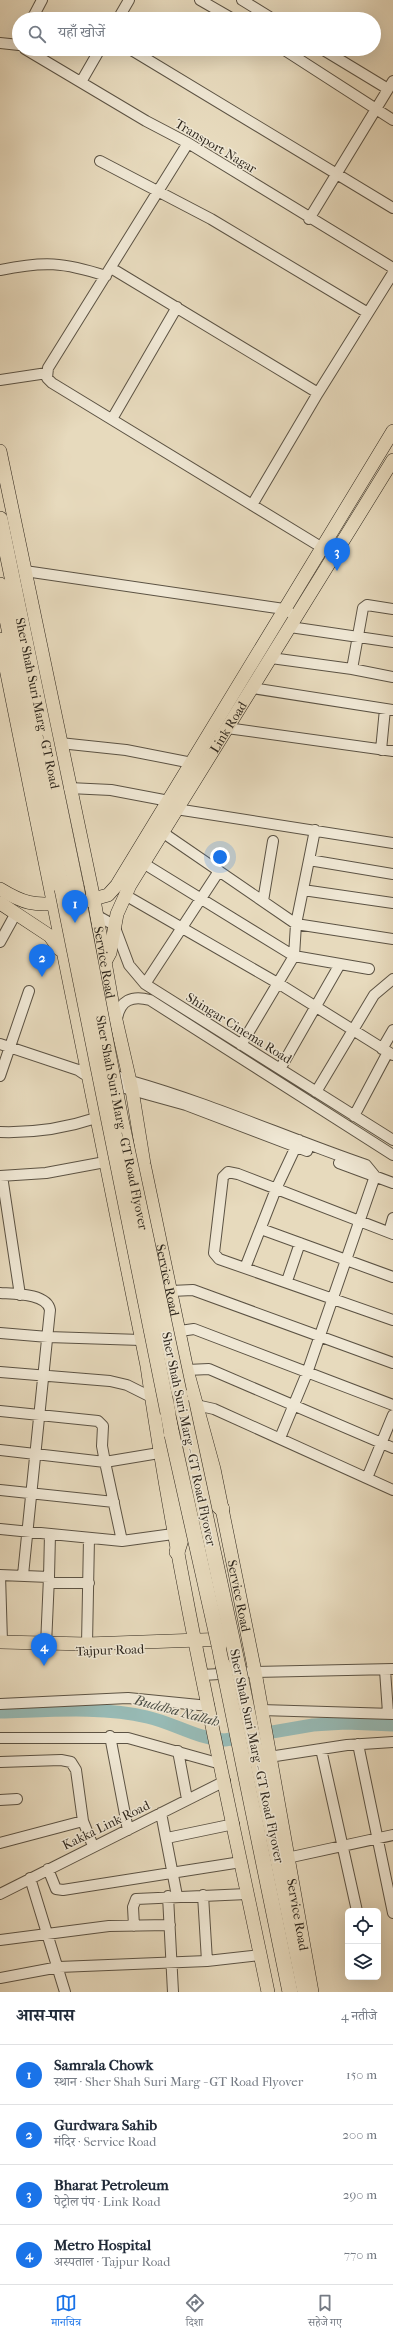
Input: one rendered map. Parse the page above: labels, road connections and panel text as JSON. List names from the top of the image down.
{
  "streets": {
    "highway": ["Sher Shah Suri Marg - GT Road", "Sher Shah Suri Marg - GT Road Flyover"],
    "main road": ["Link Road", "Service Road", "Tajpur Road"],
    "street": ["Transport Nagar", "Shingar Cinema Road", "Kakka Link Road"]
  },
  "crossings": [
    ["Sher Shah Suri Marg - GT Road", "Sher Shah Suri Marg - GT Road Flyover"],
    ["Link Road", "Service Road"],
    ["Link Road", "Shingar Cinema Road"],
    ["Service Road", "Shingar Cinema Road"]
  ],
  "water": ["Buddha Nallah"],
  "page": {
    "search": "यहाँ खोजें",
    "pins": [
      "3",
      "1",
      "2",
      "4"
    ],
    "heading": ["आस-पास", "4 नतीजे"],
    "list": [
      {
        "mark": "1",
        "name": "Samrala Chowk",
        "note": "स्थान · Sher Shah Suri Marg - GT Road Flyover",
        "value": "150 m"
      },
      {
        "mark": "2",
        "name": "Gurdwara Sahib",
        "note": "मंदिर · Service Road",
        "value": "200 m"
      },
      {
        "mark": "3",
        "name": "Bharat Petroleum",
        "note": "पेट्रोल पंप · Link Road",
        "value": "290 m"
      },
      {
        "mark": "4",
        "name": "Metro Hospital",
        "note": "अस्पताल · Tajpur Road",
        "value": "770 m"
      }
    ],
    "nav": ["मानचित्र", "दिशा", "सहेजे गए"]
  }
}
